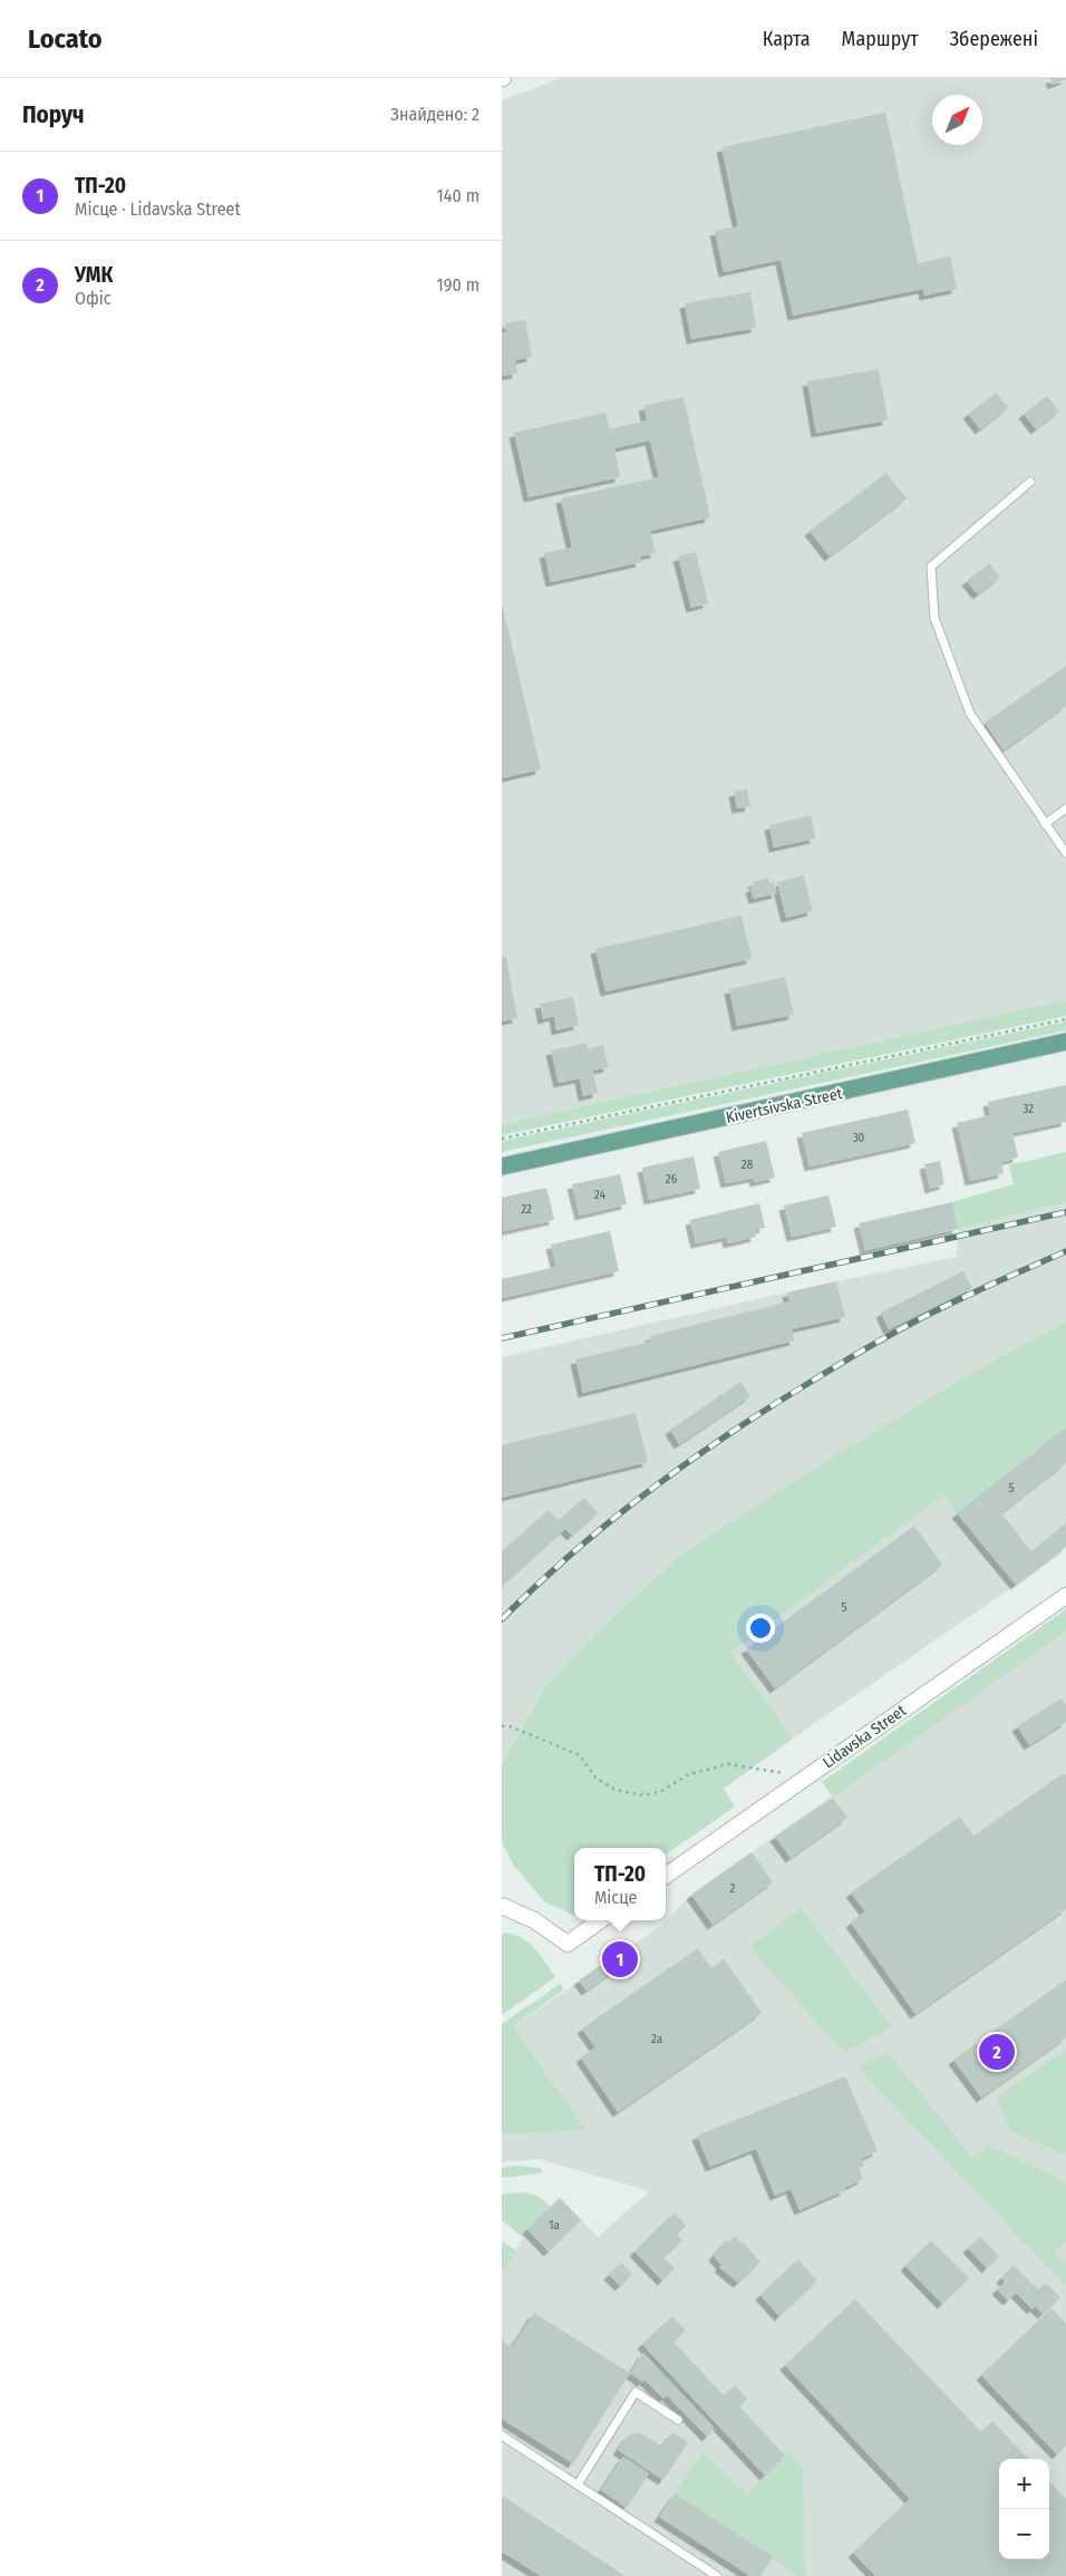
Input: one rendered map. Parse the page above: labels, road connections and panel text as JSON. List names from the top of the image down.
{
  "streets": {
    "main road": ["Kivertsivska Street"],
    "street": ["Lidavska Street"]
  },
  "house_numbers": [
    "32",
    "30",
    "28",
    "26",
    "24",
    "22",
    "5",
    "5",
    "2",
    "2а",
    "1а"
  ],
  "north": "top right",
  "page": {
    "header": "Locato",
    "nav": ["Карта", "Маршрут", "Збережені"],
    "heading": ["Поруч", "Знайдено: 2"],
    "list": [
      {
        "mark": "1",
        "name": "ТП-20",
        "note": "Місце · Lidavska Street",
        "value": "140 m"
      },
      {
        "mark": "2",
        "name": "УМК",
        "note": "Офіс",
        "value": "190 m"
      }
    ],
    "popup": ["ТП-20", "Місце"],
    "pins": ["1", "2"],
    "map_buttons": ["+", "−"]
  }
}
